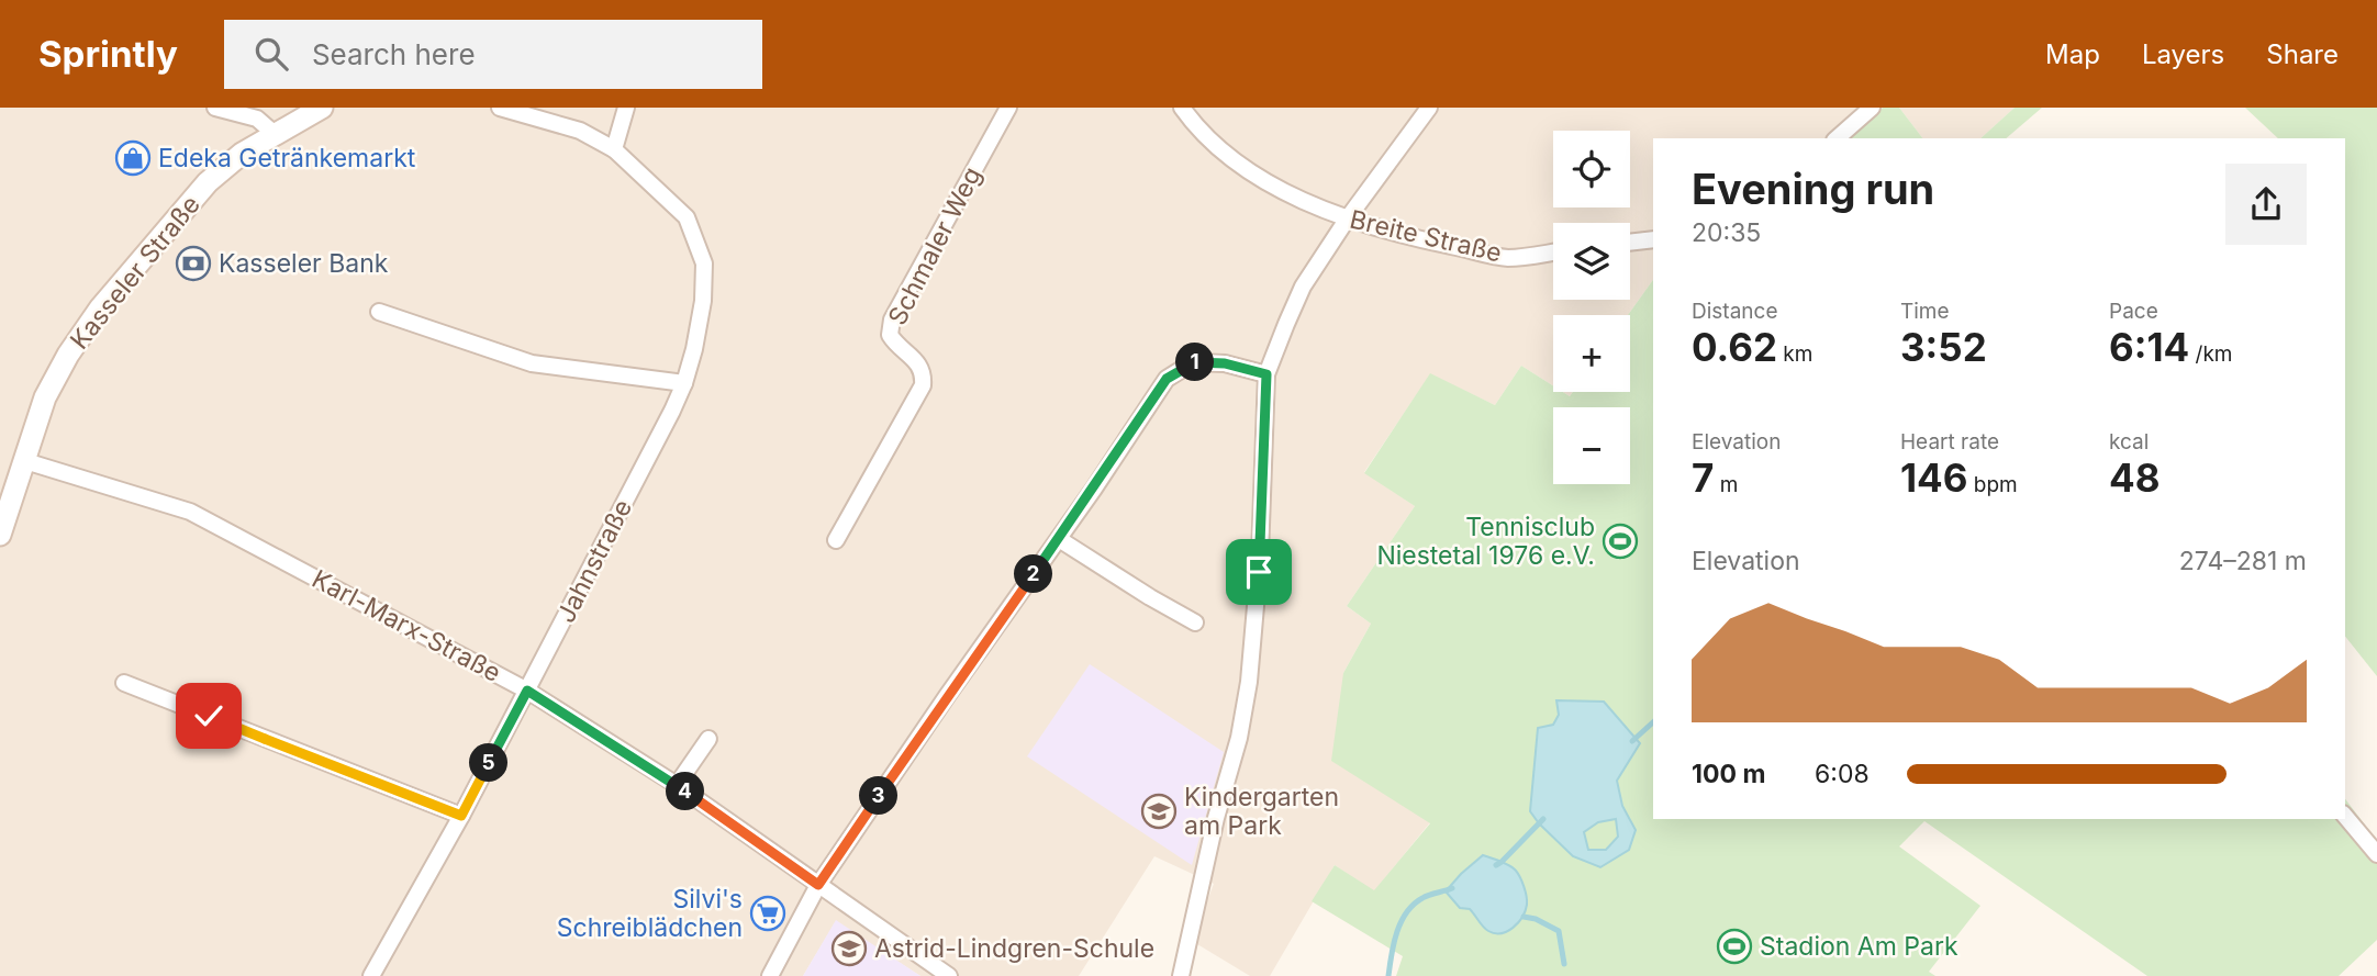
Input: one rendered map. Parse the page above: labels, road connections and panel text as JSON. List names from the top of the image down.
{
  "streets": {
    "main road": ["Kasseler Straße"],
    "street": [
      "Breite Straße",
      "Schmaler Weg",
      "Jahnstraße",
      "Karl-Marx-Straße"
    ]
  },
  "crossings": [
    ["Kasseler Straße", "Karl-Marx-Straße"],
    ["Jahnstraße", "Karl-Marx-Straße"]
  ],
  "places": {
    "shop": ["Edeka Getränkemarkt"],
    "bank": ["Kasseler Bank"],
    "sports": ["Tennisclub Niestetal 1976 e.V.", "Stadion Am Park"],
    "school or university": ["Kindergarten am Park", "Astrid-Lindgren-Schule"],
    "supermarket": ["Silvi's Schreiblädchen"]
  },
  "page": {
    "header": "Sprintly",
    "search": "Search here",
    "nav": ["Map", "Layers", "Share"],
    "map_buttons": ["+", "−"],
    "heading": ["Evening run", "20:35"],
    "stats": [
      ["Distance", "0.62 km"],
      ["Time", "3:52"],
      ["Pace", "6:14 /km"],
      ["Elevation", "7 m"],
      ["Heart rate", "146 bpm"],
      ["kcal", "48"]
    ],
    "pins": [
      "1",
      "2",
      "5",
      "4",
      "3"
    ],
    "chart": ["Elevation", "274–281 m"],
    "list": [
      {
        "name": "100 m",
        "note": "6:08"
      }
    ]
  }
}
